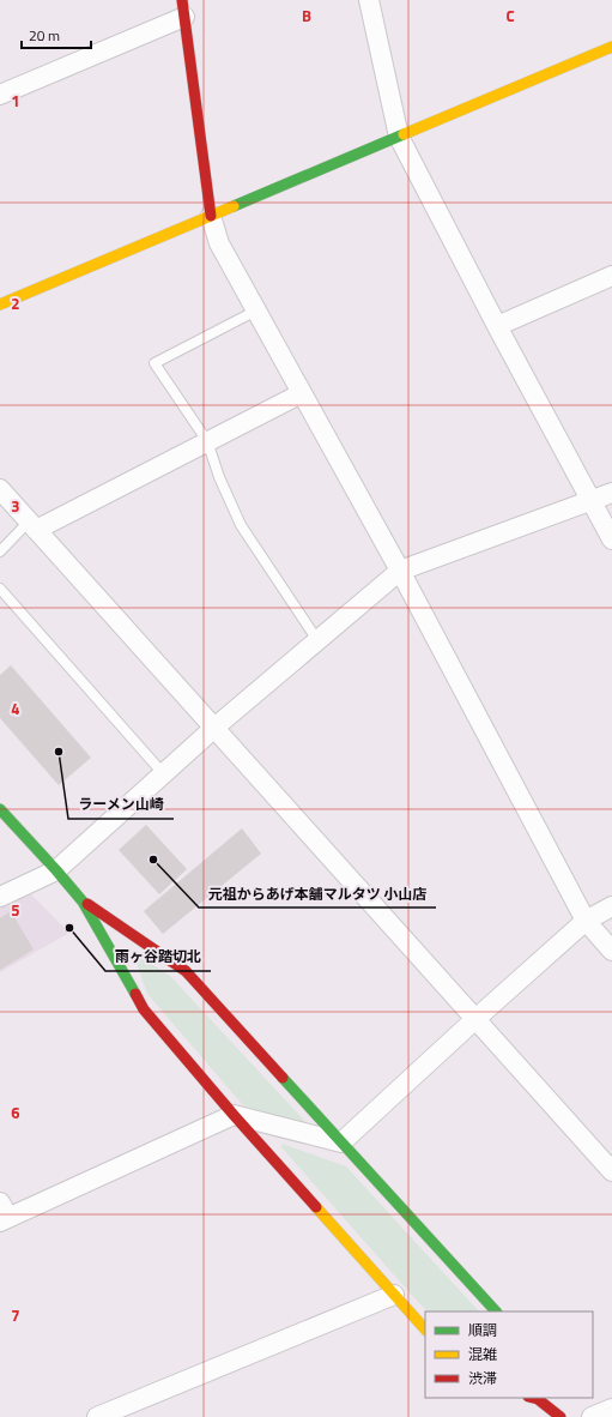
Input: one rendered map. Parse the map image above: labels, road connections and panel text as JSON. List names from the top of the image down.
{
  "places": ["ラーメン山崎", "元祖からあげ本舗マルタツ 小山店", "雨ヶ谷踏切北"],
  "legend": ["順調", "混雑", "渋滞"],
  "scale_bar": "20 m",
  "grid": {
    "columns": ["B", "C"],
    "rows": [
      "1",
      "2",
      "3",
      "4",
      "5",
      "6",
      "7"
    ]
  }
}
